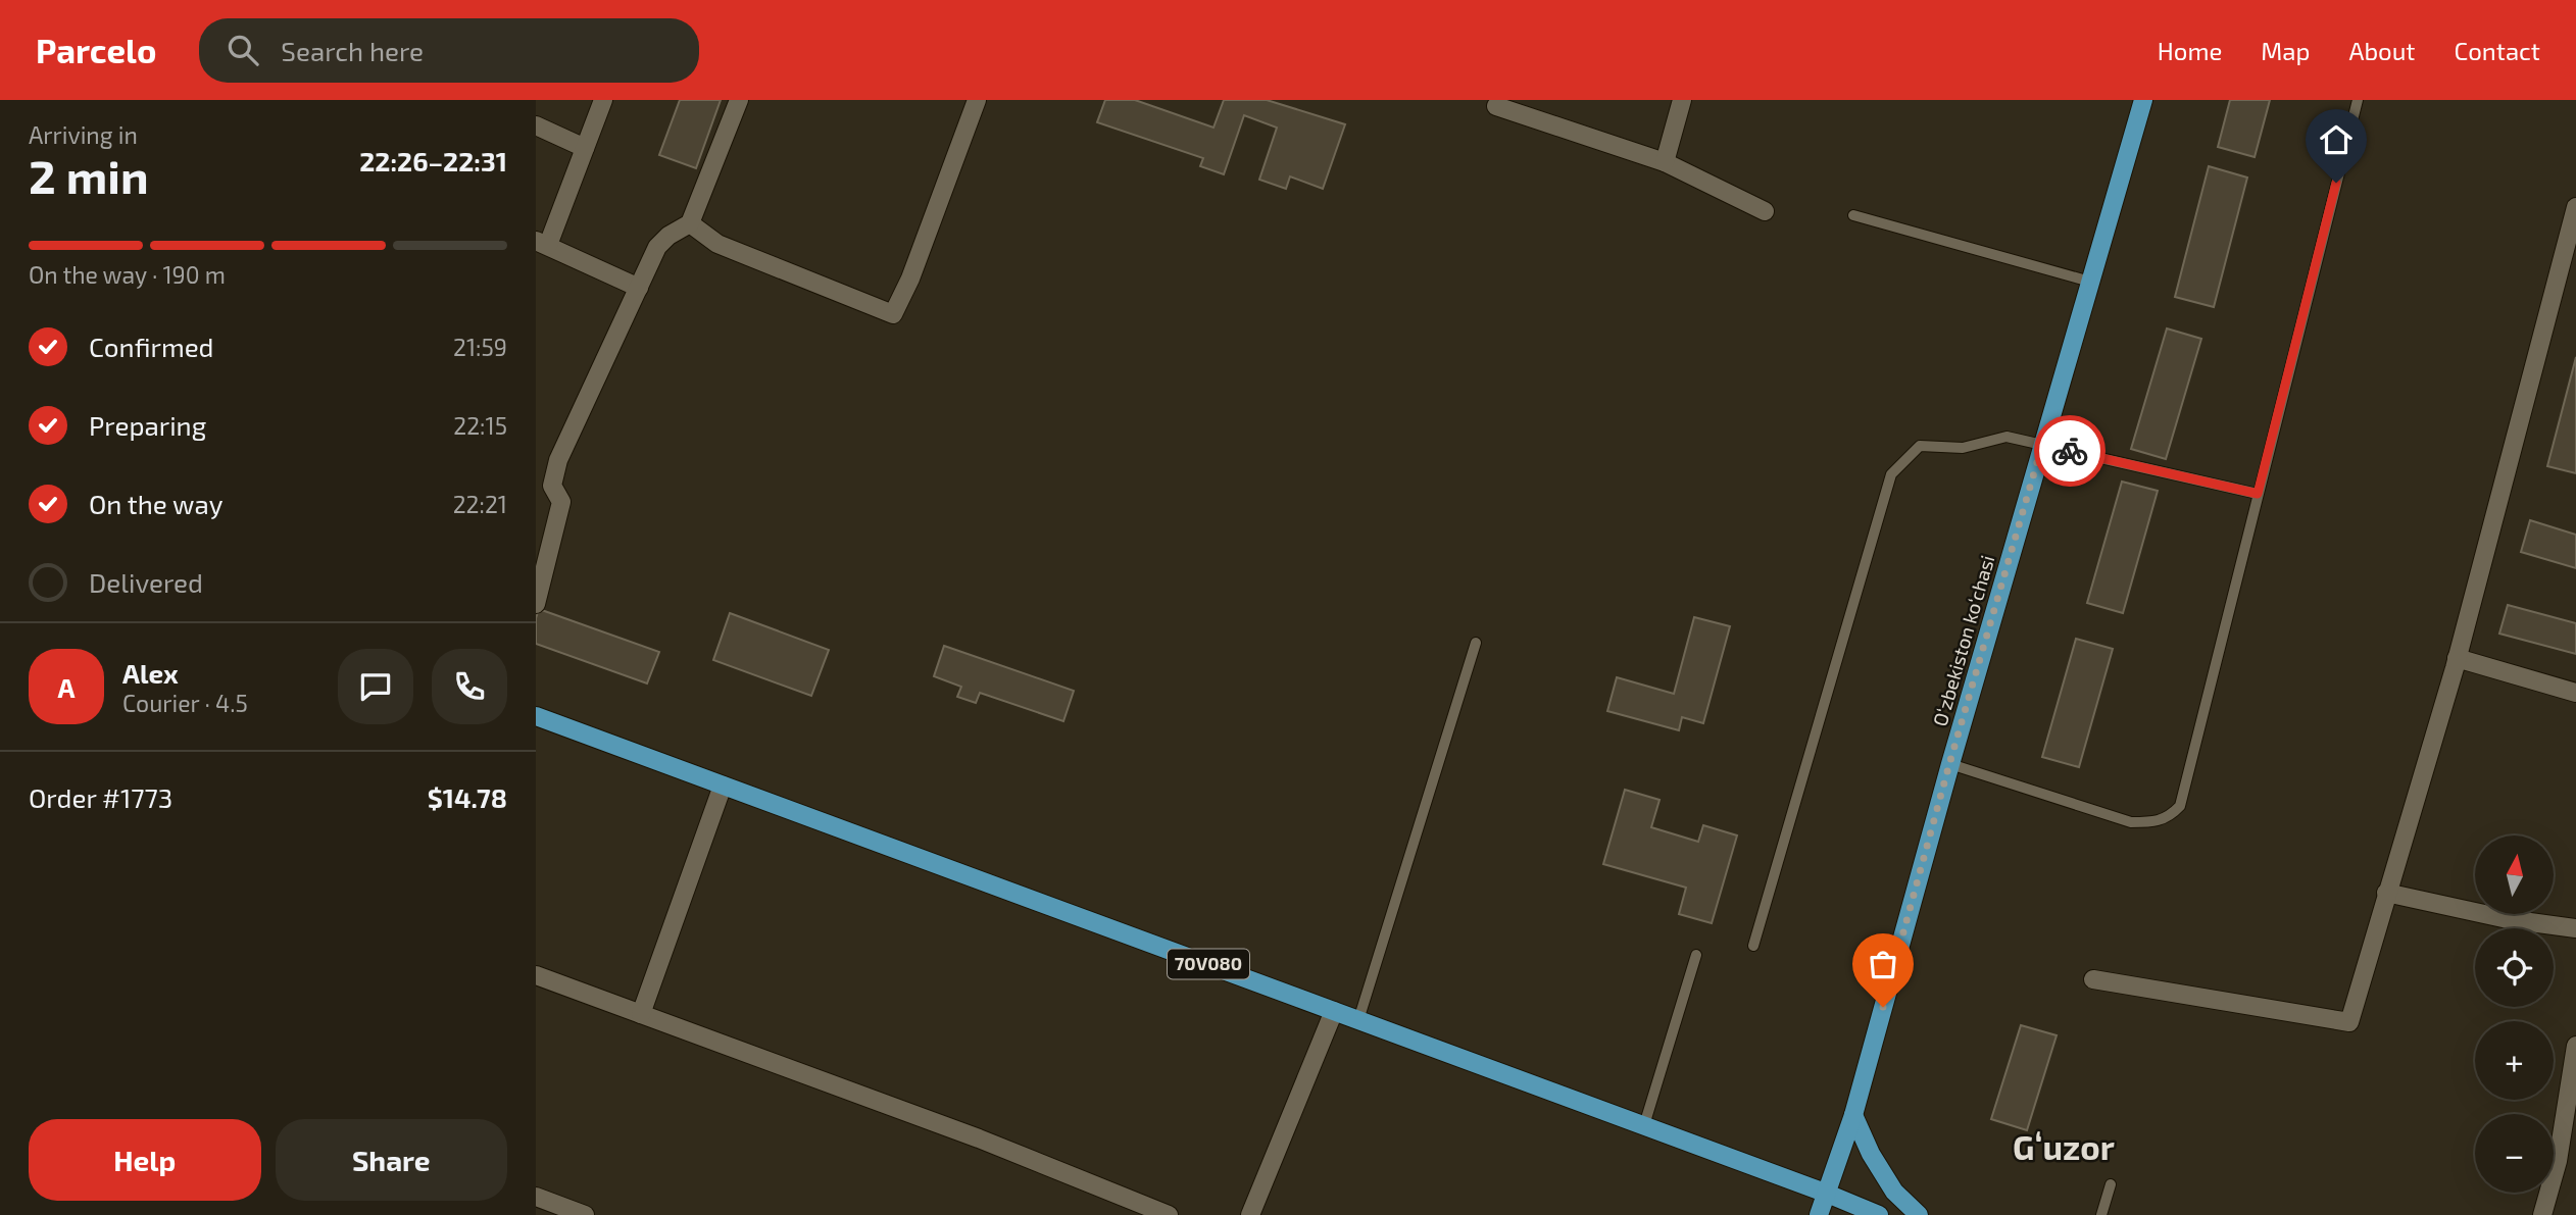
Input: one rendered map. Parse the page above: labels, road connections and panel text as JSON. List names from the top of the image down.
{
  "streets": {
    "main road": ["O‘zbekiston ko‘chasi", "70V080"]
  },
  "crossings": [
    ["O‘zbekiston ko‘chasi", "70V080"]
  ],
  "districts": ["Gʻuzor"],
  "north": "top",
  "page": {
    "header": "Parcelo",
    "search": "Search here",
    "nav": [
      "Home",
      "Map",
      "About",
      "Contact"
    ],
    "heading": ["2 min", "Arriving in", "22:26–22:31"],
    "panel": [
      "Alex",
      "Courier · 4.5",
      "Order #1773",
      "$14.78"
    ],
    "bar": "On the way · 190 m",
    "list": [
      ["Confirmed", "21:59"],
      ["Preparing", "22:15"],
      ["On the way", "22:21"],
      "Delivered"
    ],
    "round": "A",
    "map_buttons": ["+", "−"],
    "buttons": ["Help", "Share"]
  }
}
